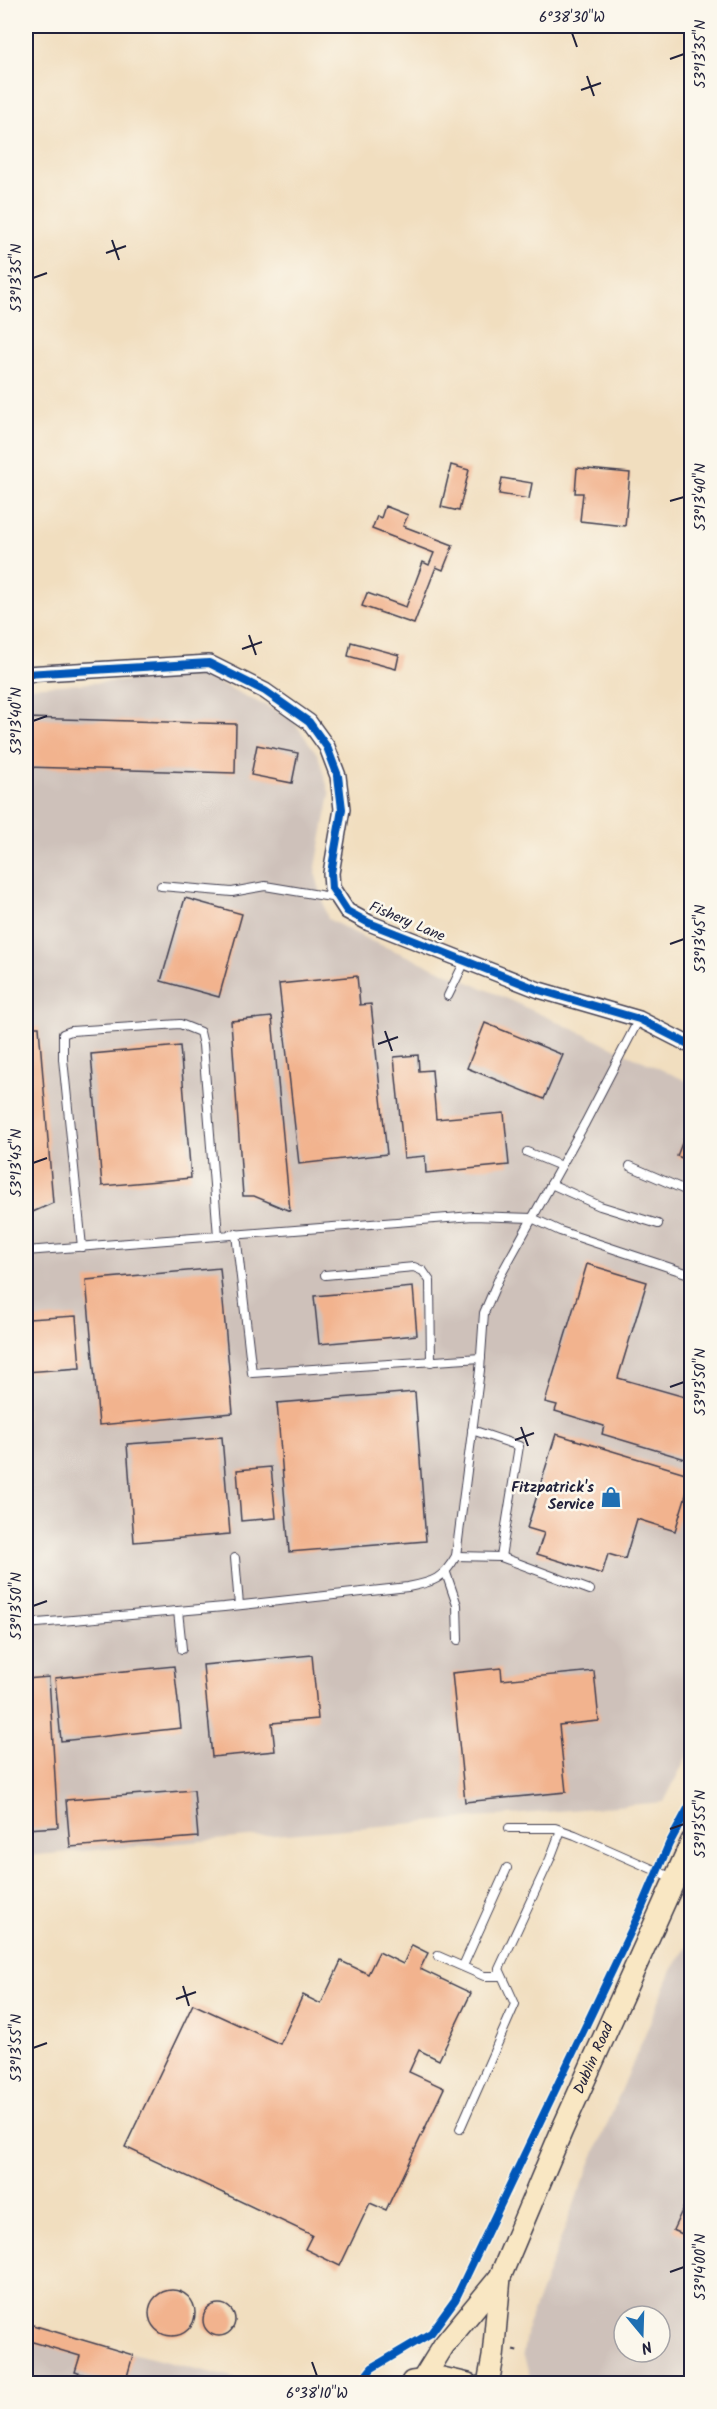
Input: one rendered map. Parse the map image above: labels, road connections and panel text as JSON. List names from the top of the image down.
{
  "streets": {
    "main road": ["Dublin Road"],
    "street": ["Fishery Lane"]
  },
  "places": {
    "shop": ["Fitzpatrick's Service"]
  },
  "north": "bottom",
  "coordinates": [
    "6°38'30\"W",
    "53°13'35\"N",
    "53°13'40\"N",
    "53°13'45\"N",
    "53°13'50\"N",
    "53°13'55\"N",
    "53°14'00\"N",
    "6°38'10\"W"
  ]
}
